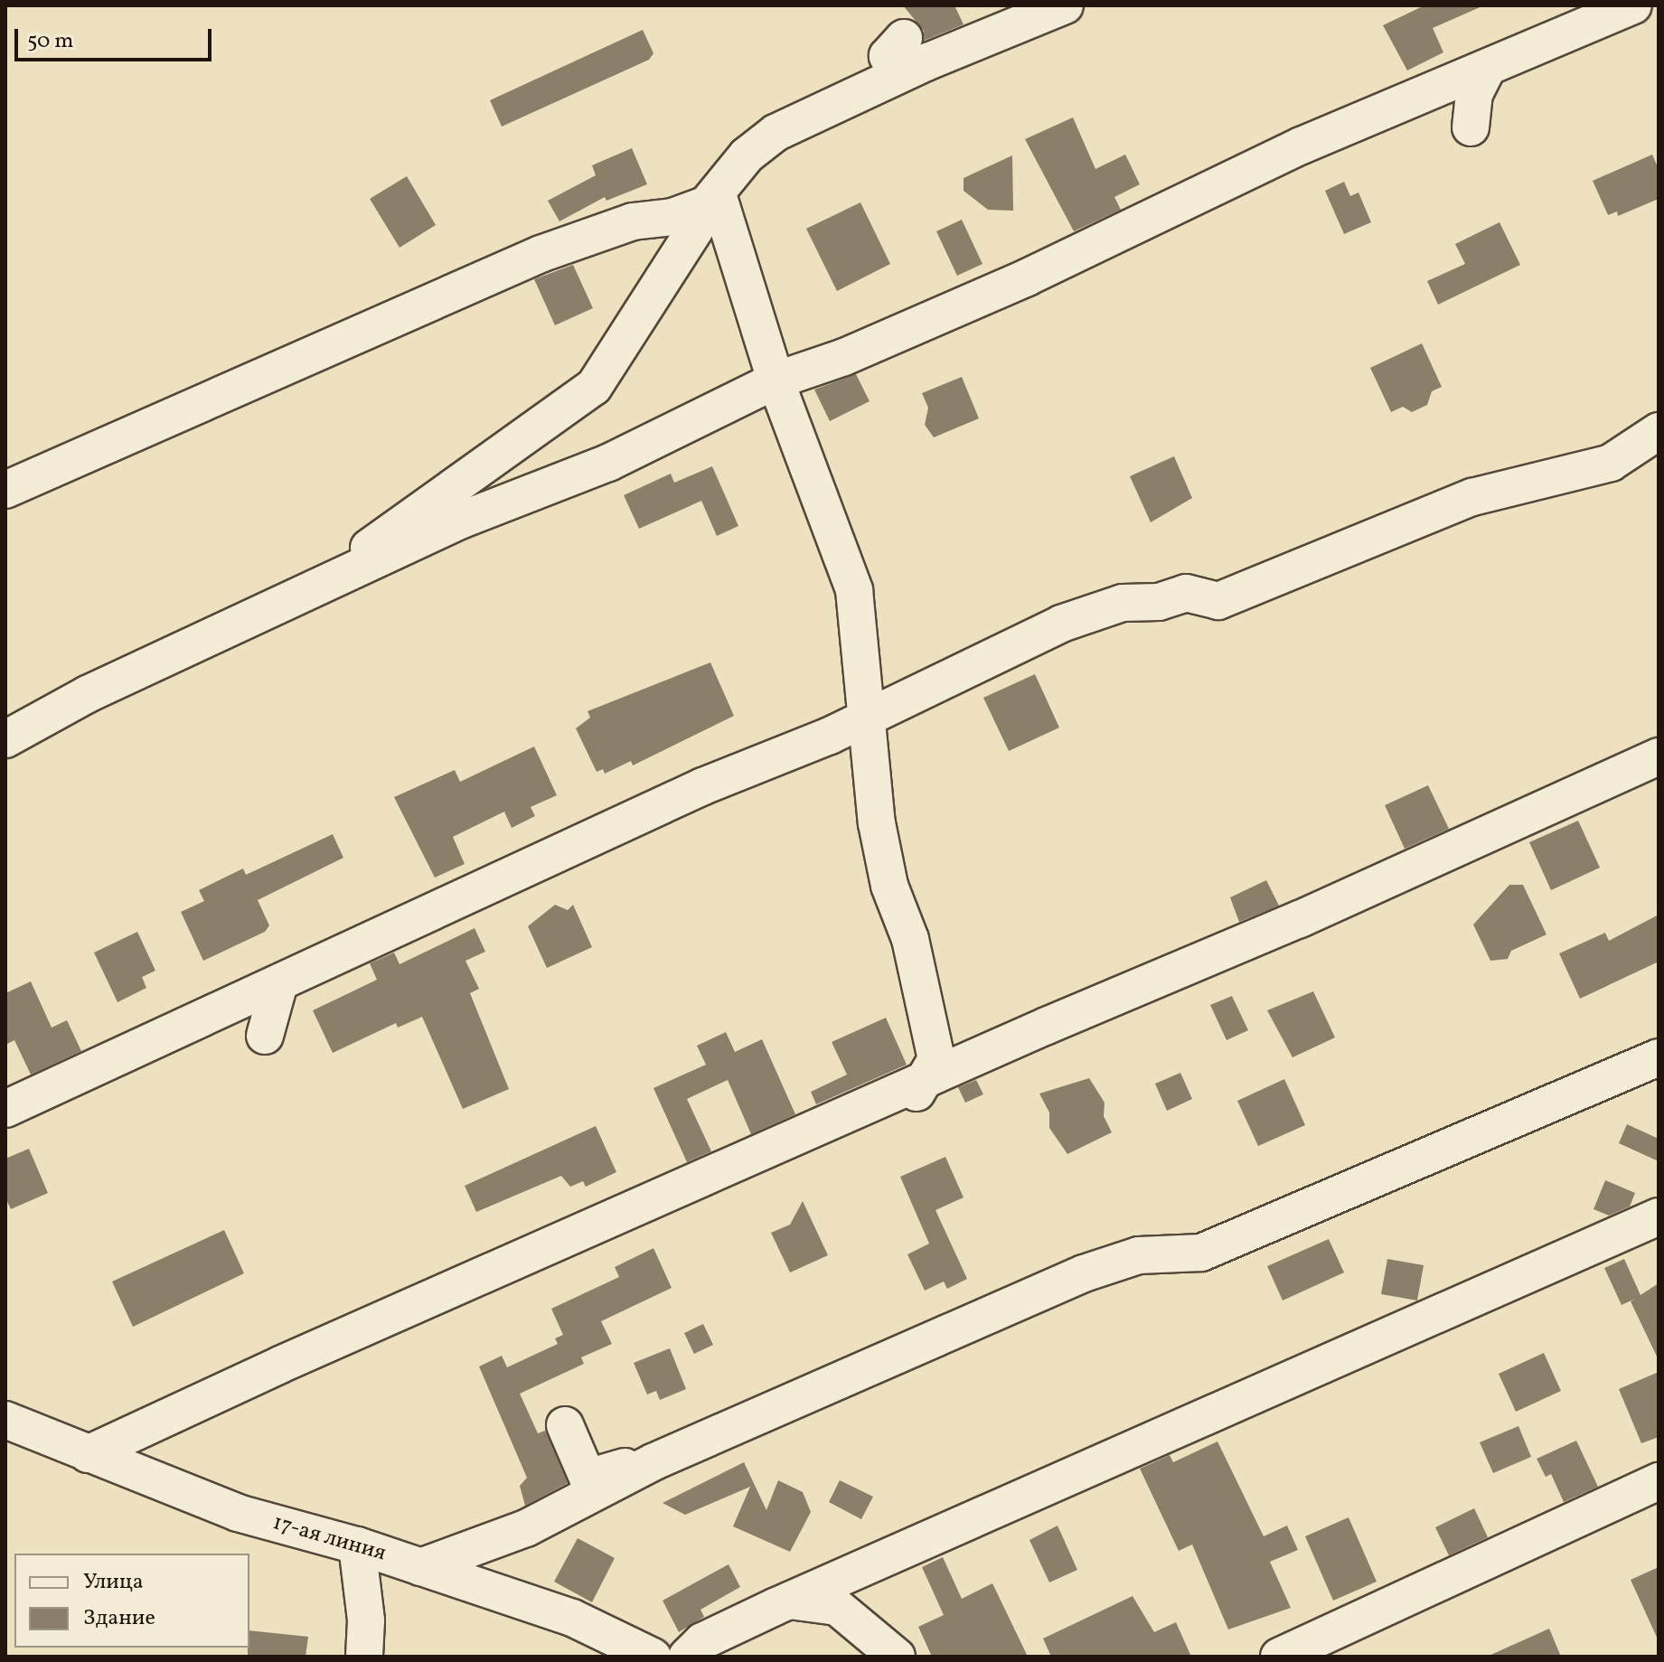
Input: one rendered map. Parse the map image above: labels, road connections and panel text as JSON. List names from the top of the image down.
{
  "streets": {
    "street": ["17-ая линия"]
  },
  "legend": ["Улица", "Здание"],
  "scale_bar": "50 m"
}
